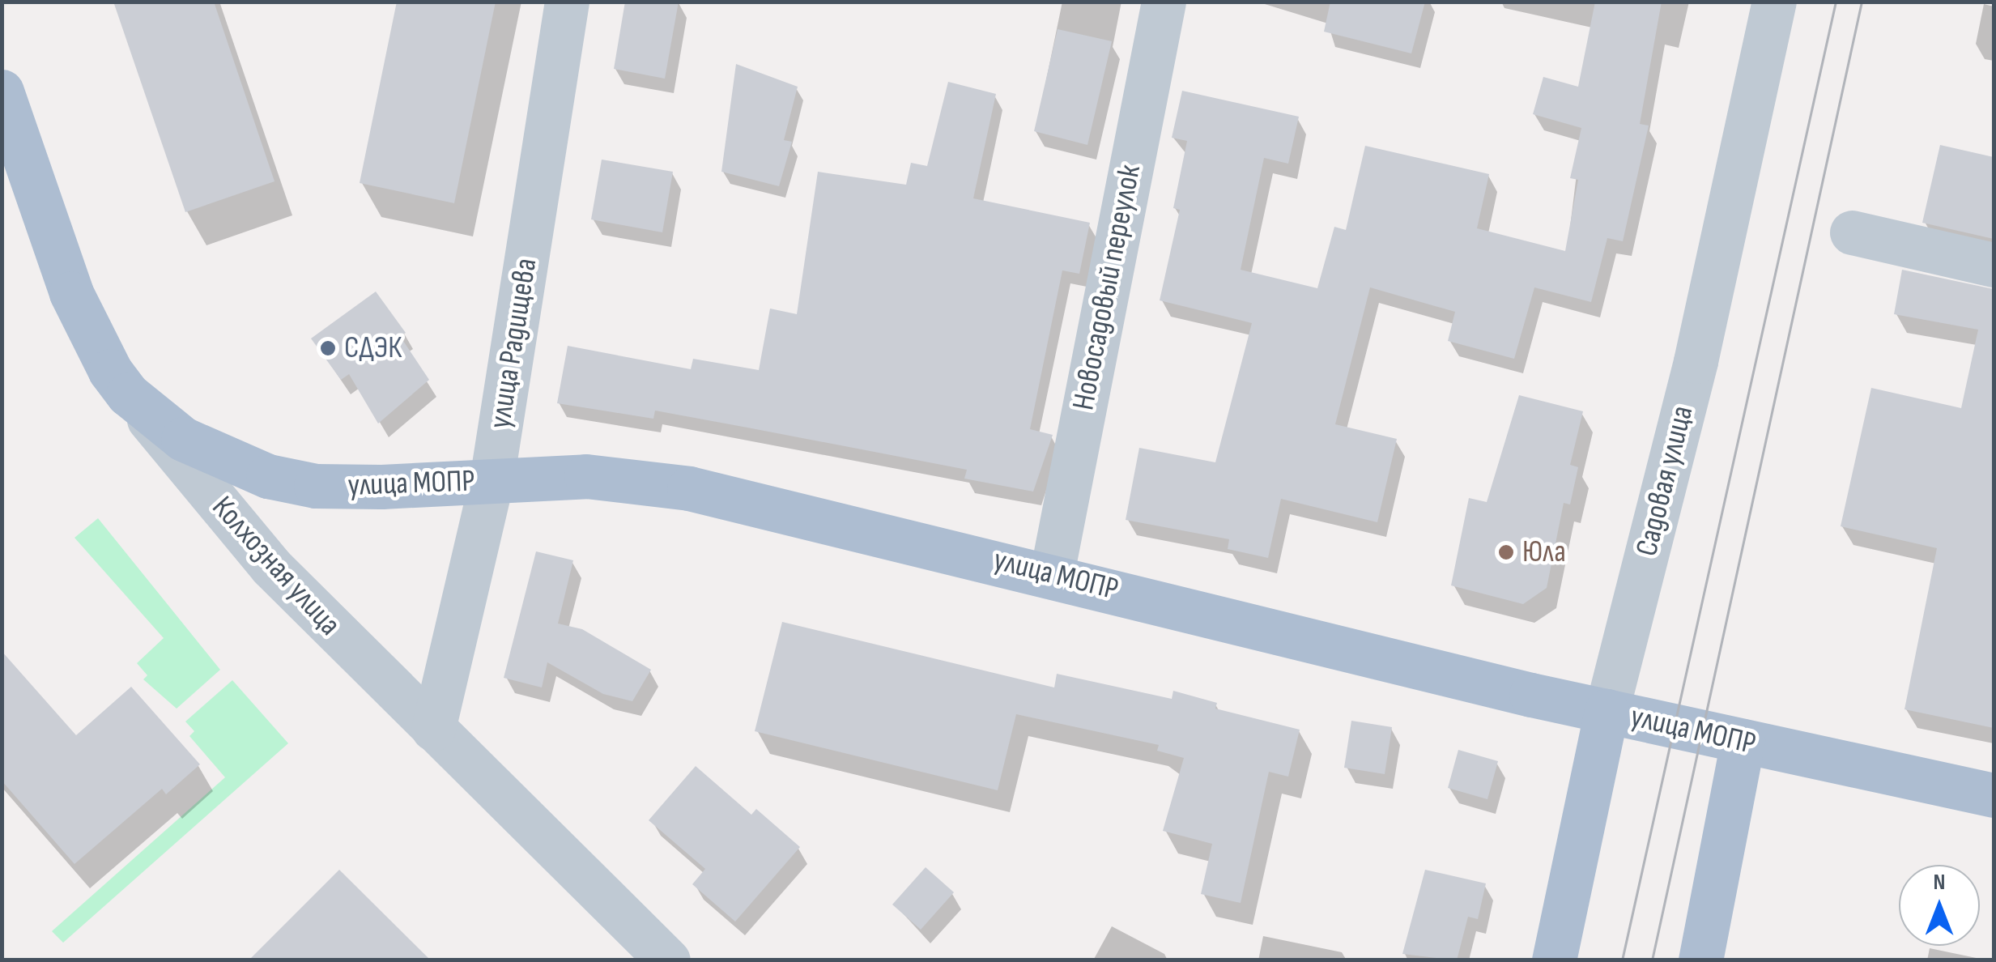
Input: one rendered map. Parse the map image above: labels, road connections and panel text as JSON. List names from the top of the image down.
{
  "streets": {
    "main road": ["Садовая улица", "улица МОПР", "Колхозная улица"],
    "street": ["Новосадовый переулок", "улица Радищева"]
  },
  "crossings": [
    ["Новосадовый переулок", "улица МОПР"],
    ["улица Радищева", "улица МОПР"],
    ["улица Радищева", "Колхозная улица"],
    ["Садовая улица", "улица МОПР"],
    ["улица МОПР", "Колхозная улица"]
  ],
  "places": ["СДЭК", "Юла"],
  "north": "top"
}
